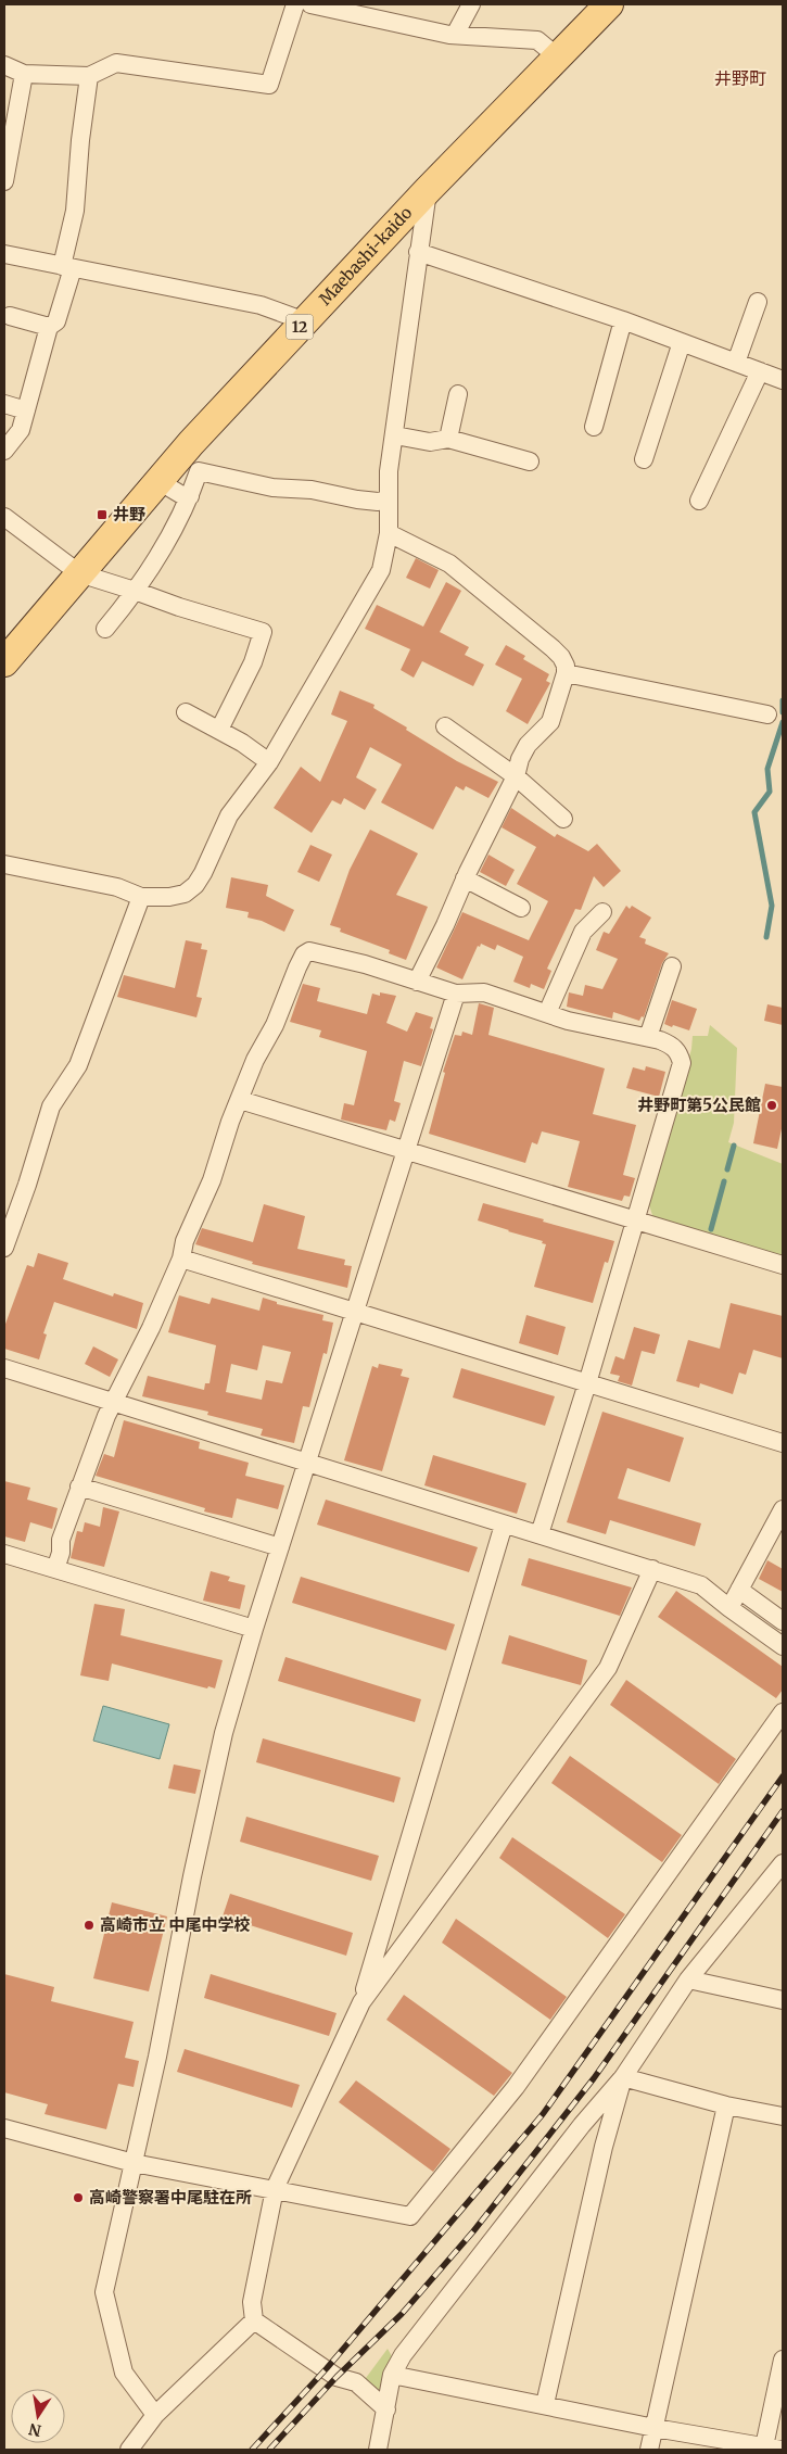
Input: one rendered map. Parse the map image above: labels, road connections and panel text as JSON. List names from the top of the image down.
{
  "streets": {
    "main road": ["Maebashi-kaido", "12"]
  },
  "districts": ["井野町"],
  "places": {
    "transit": ["井野"],
    "other": ["井野町第5公民館", "高崎市立 中尾中学校", "高崎警察署中尾駐在所"]
  },
  "north": "bottom"
}
